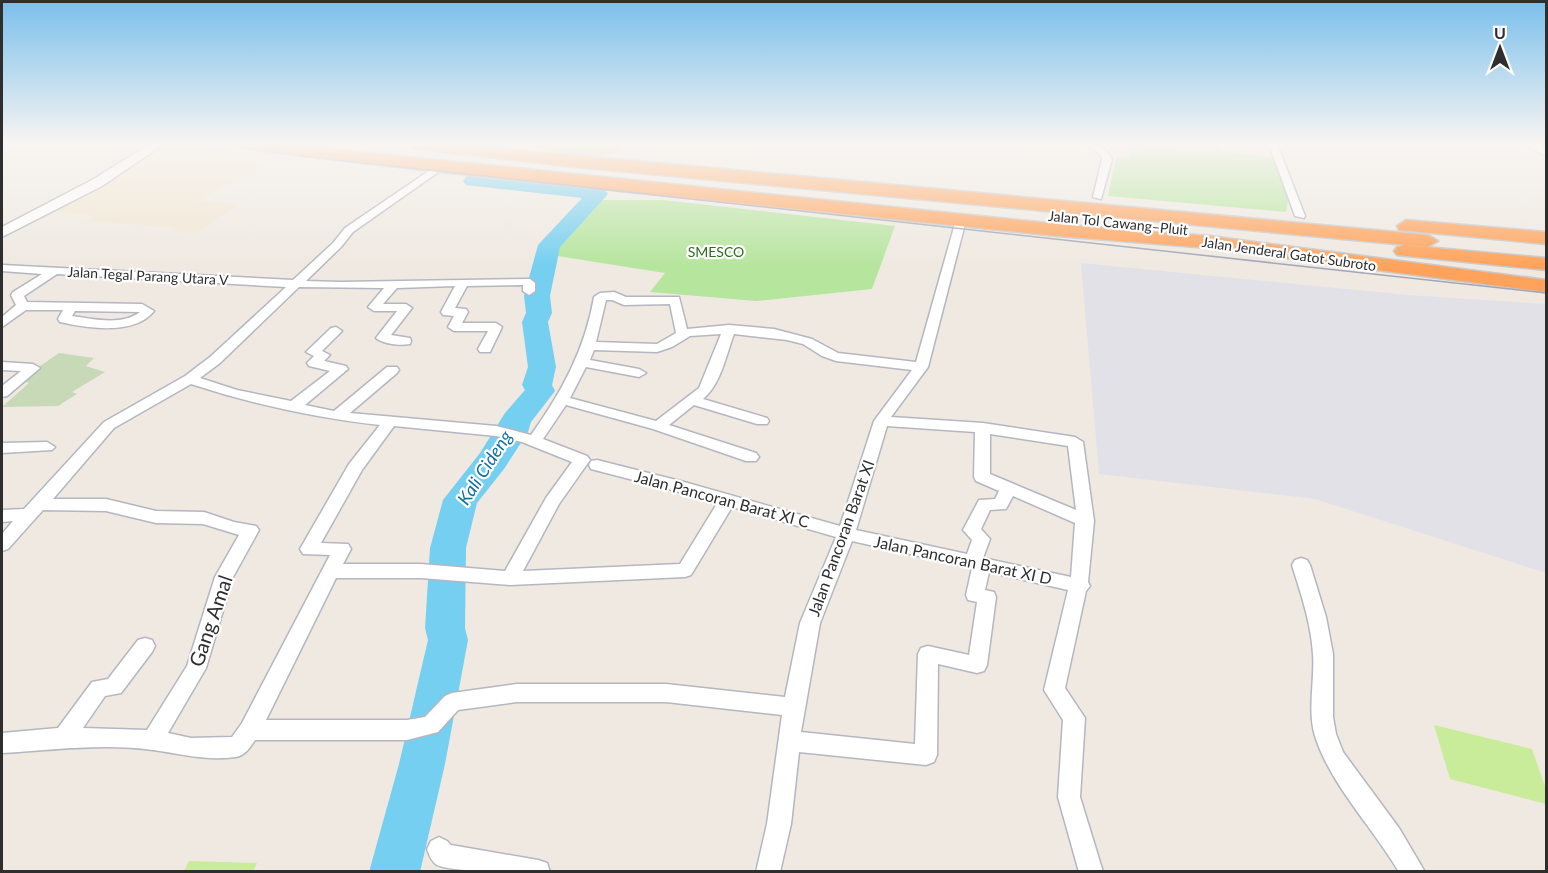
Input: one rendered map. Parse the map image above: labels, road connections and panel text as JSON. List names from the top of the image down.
{
  "streets": {
    "highway": ["Jalan Tol Cawang–Pluit", "Jalan Jenderal Gatot Subroto"],
    "street": [
      "Jalan Tegal Parang Utara V",
      "Jalan Pancoran Barat XI C",
      "Jalan Pancoran Barat XI",
      "Jalan Pancoran Barat XI D",
      "Gang Amal"
    ]
  },
  "crossings": [
    ["Jalan Jenderal Gatot Subroto", "Jalan Pancoran Barat XI"],
    ["Jalan Pancoran Barat XI C", "Jalan Pancoran Barat XI"],
    ["Jalan Pancoran Barat XI C", "Jalan Pancoran Barat XI D"],
    ["Jalan Pancoran Barat XI", "Jalan Pancoran Barat XI D"]
  ],
  "water": ["Kali Cideng"],
  "parks": ["SMESCO"],
  "north": "top"
}
